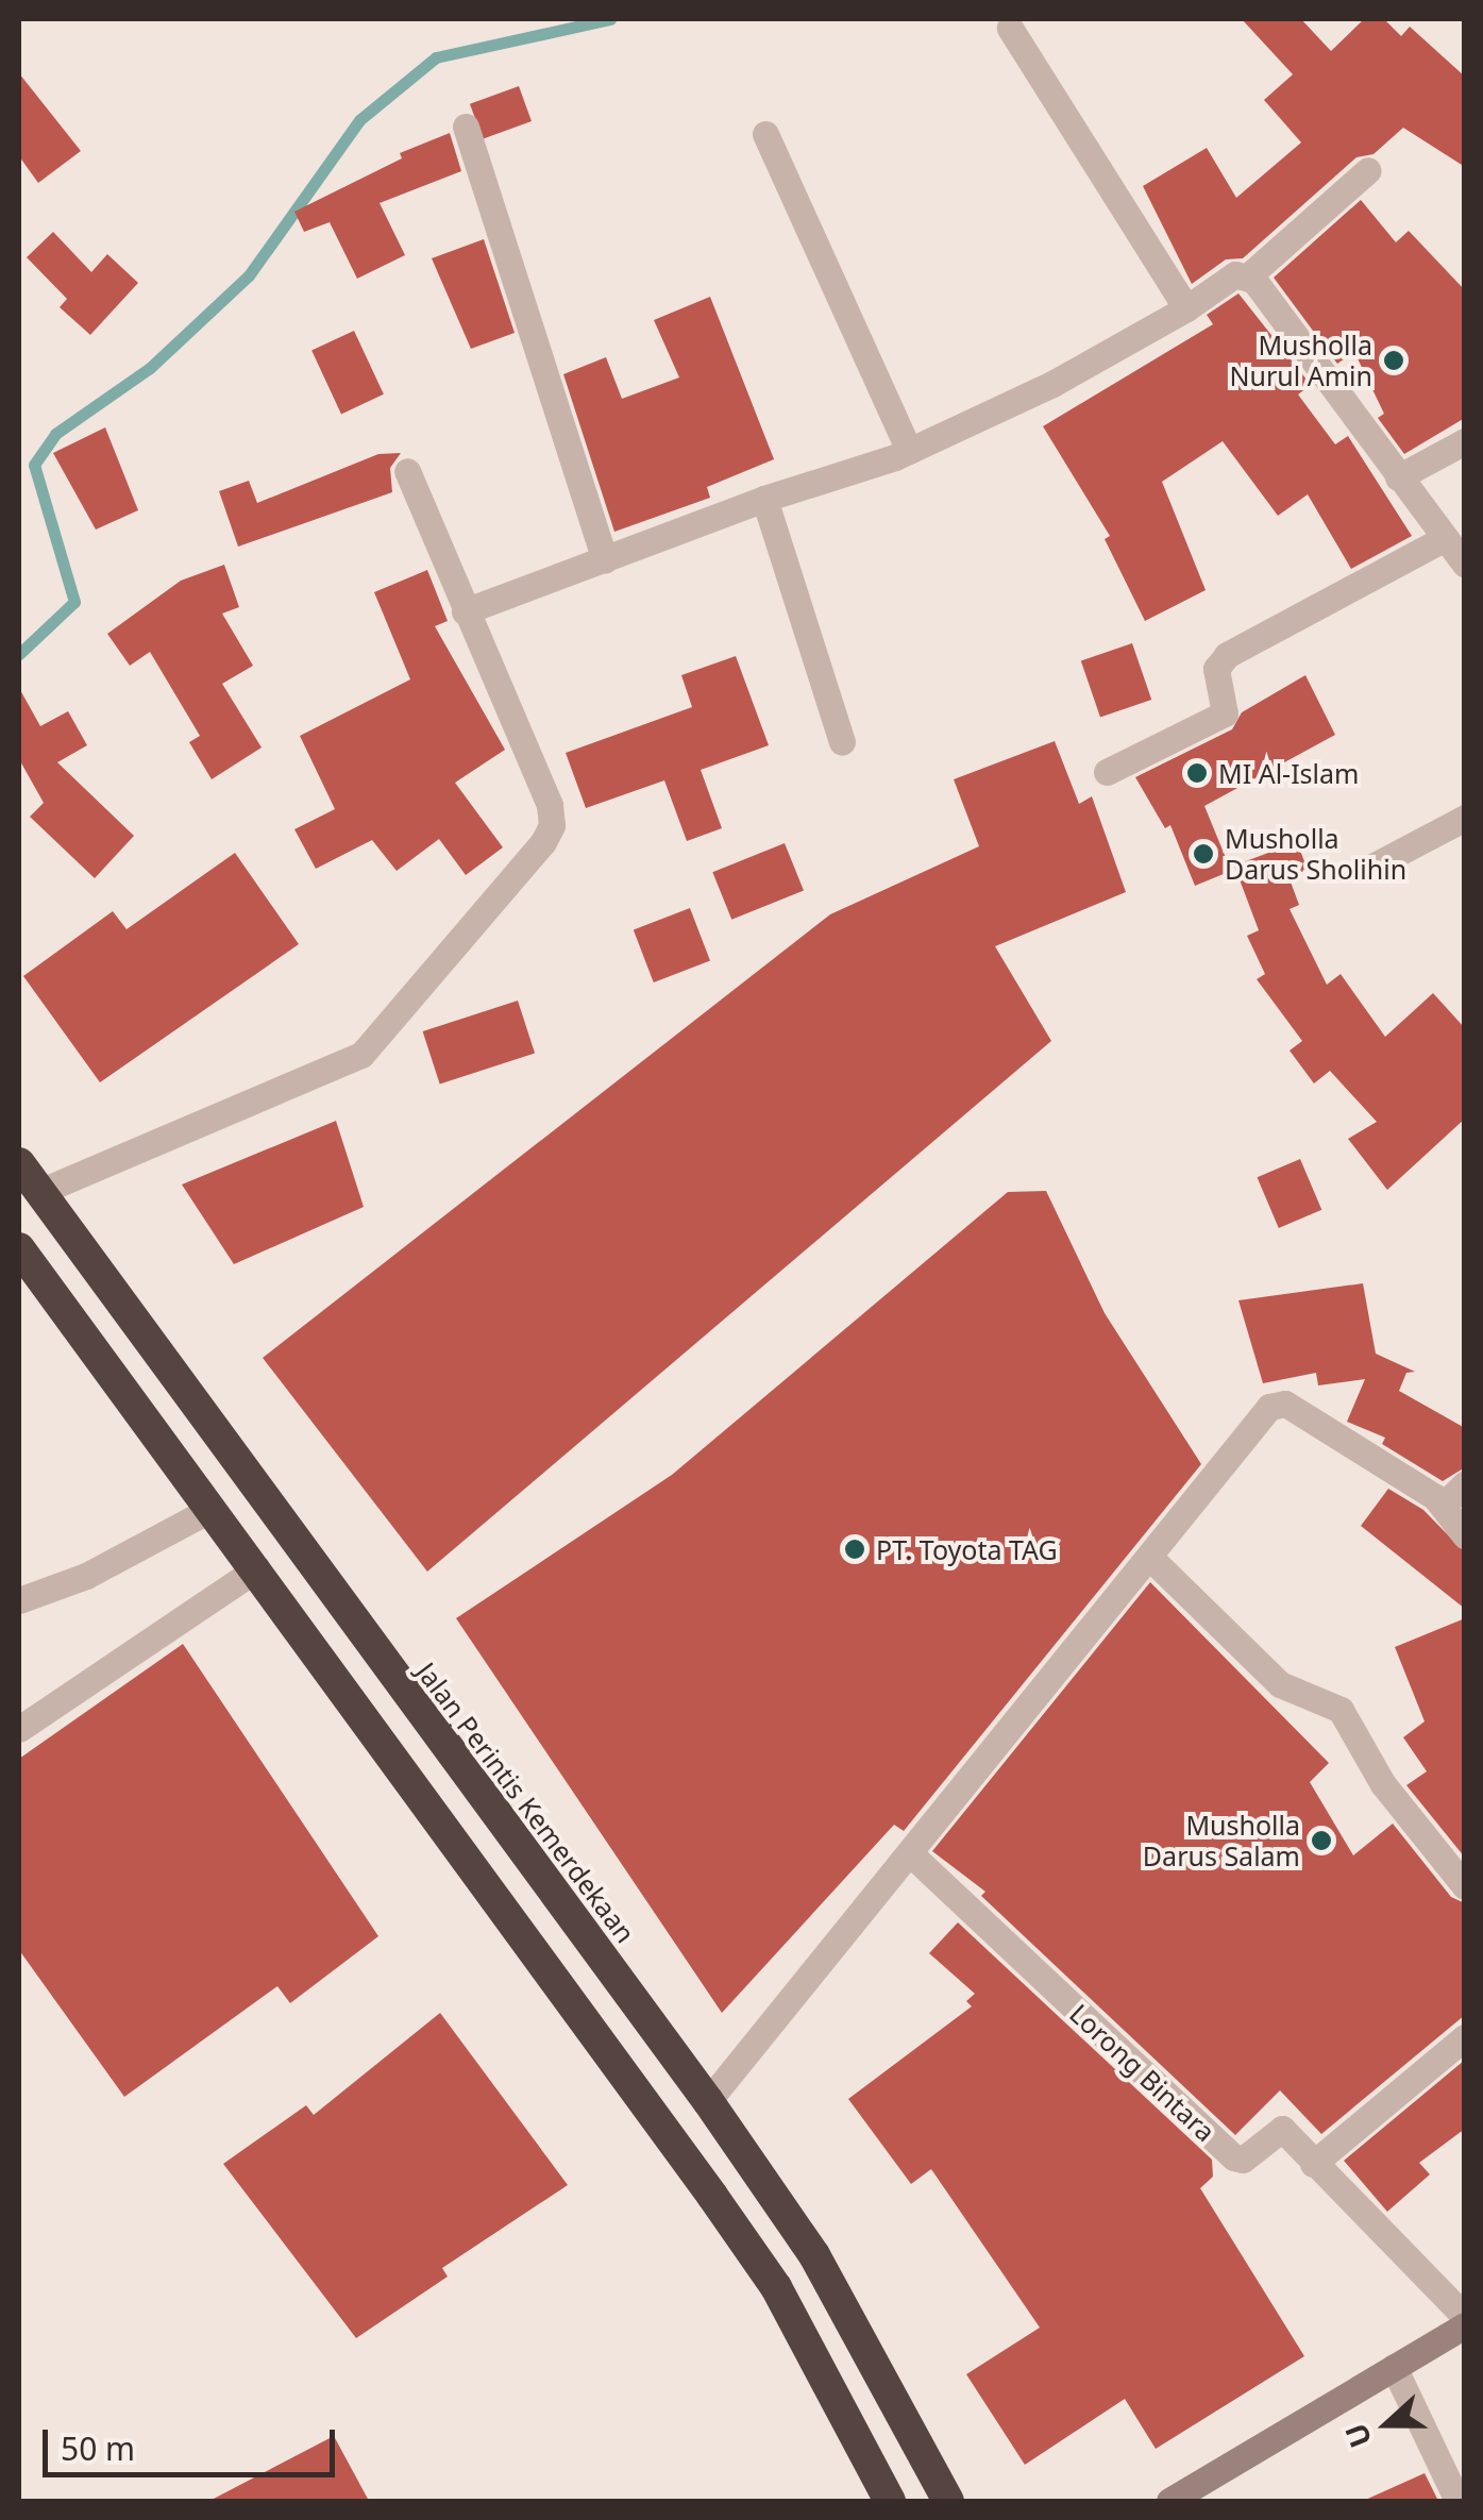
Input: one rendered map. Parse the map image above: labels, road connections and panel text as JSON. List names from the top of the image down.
{
  "streets": {
    "highway": ["Jalan Perintis Kemerdekaan"],
    "street": ["Lorong Bintara"]
  },
  "places": [
    "Musholla Nurul Amin",
    "MI Al-Islam",
    "Musholla Darus Sholihin",
    "PT. Toyota TAG",
    "Musholla Darus Salam"
  ],
  "scale_bar": "50 m",
  "north": "left"
}
